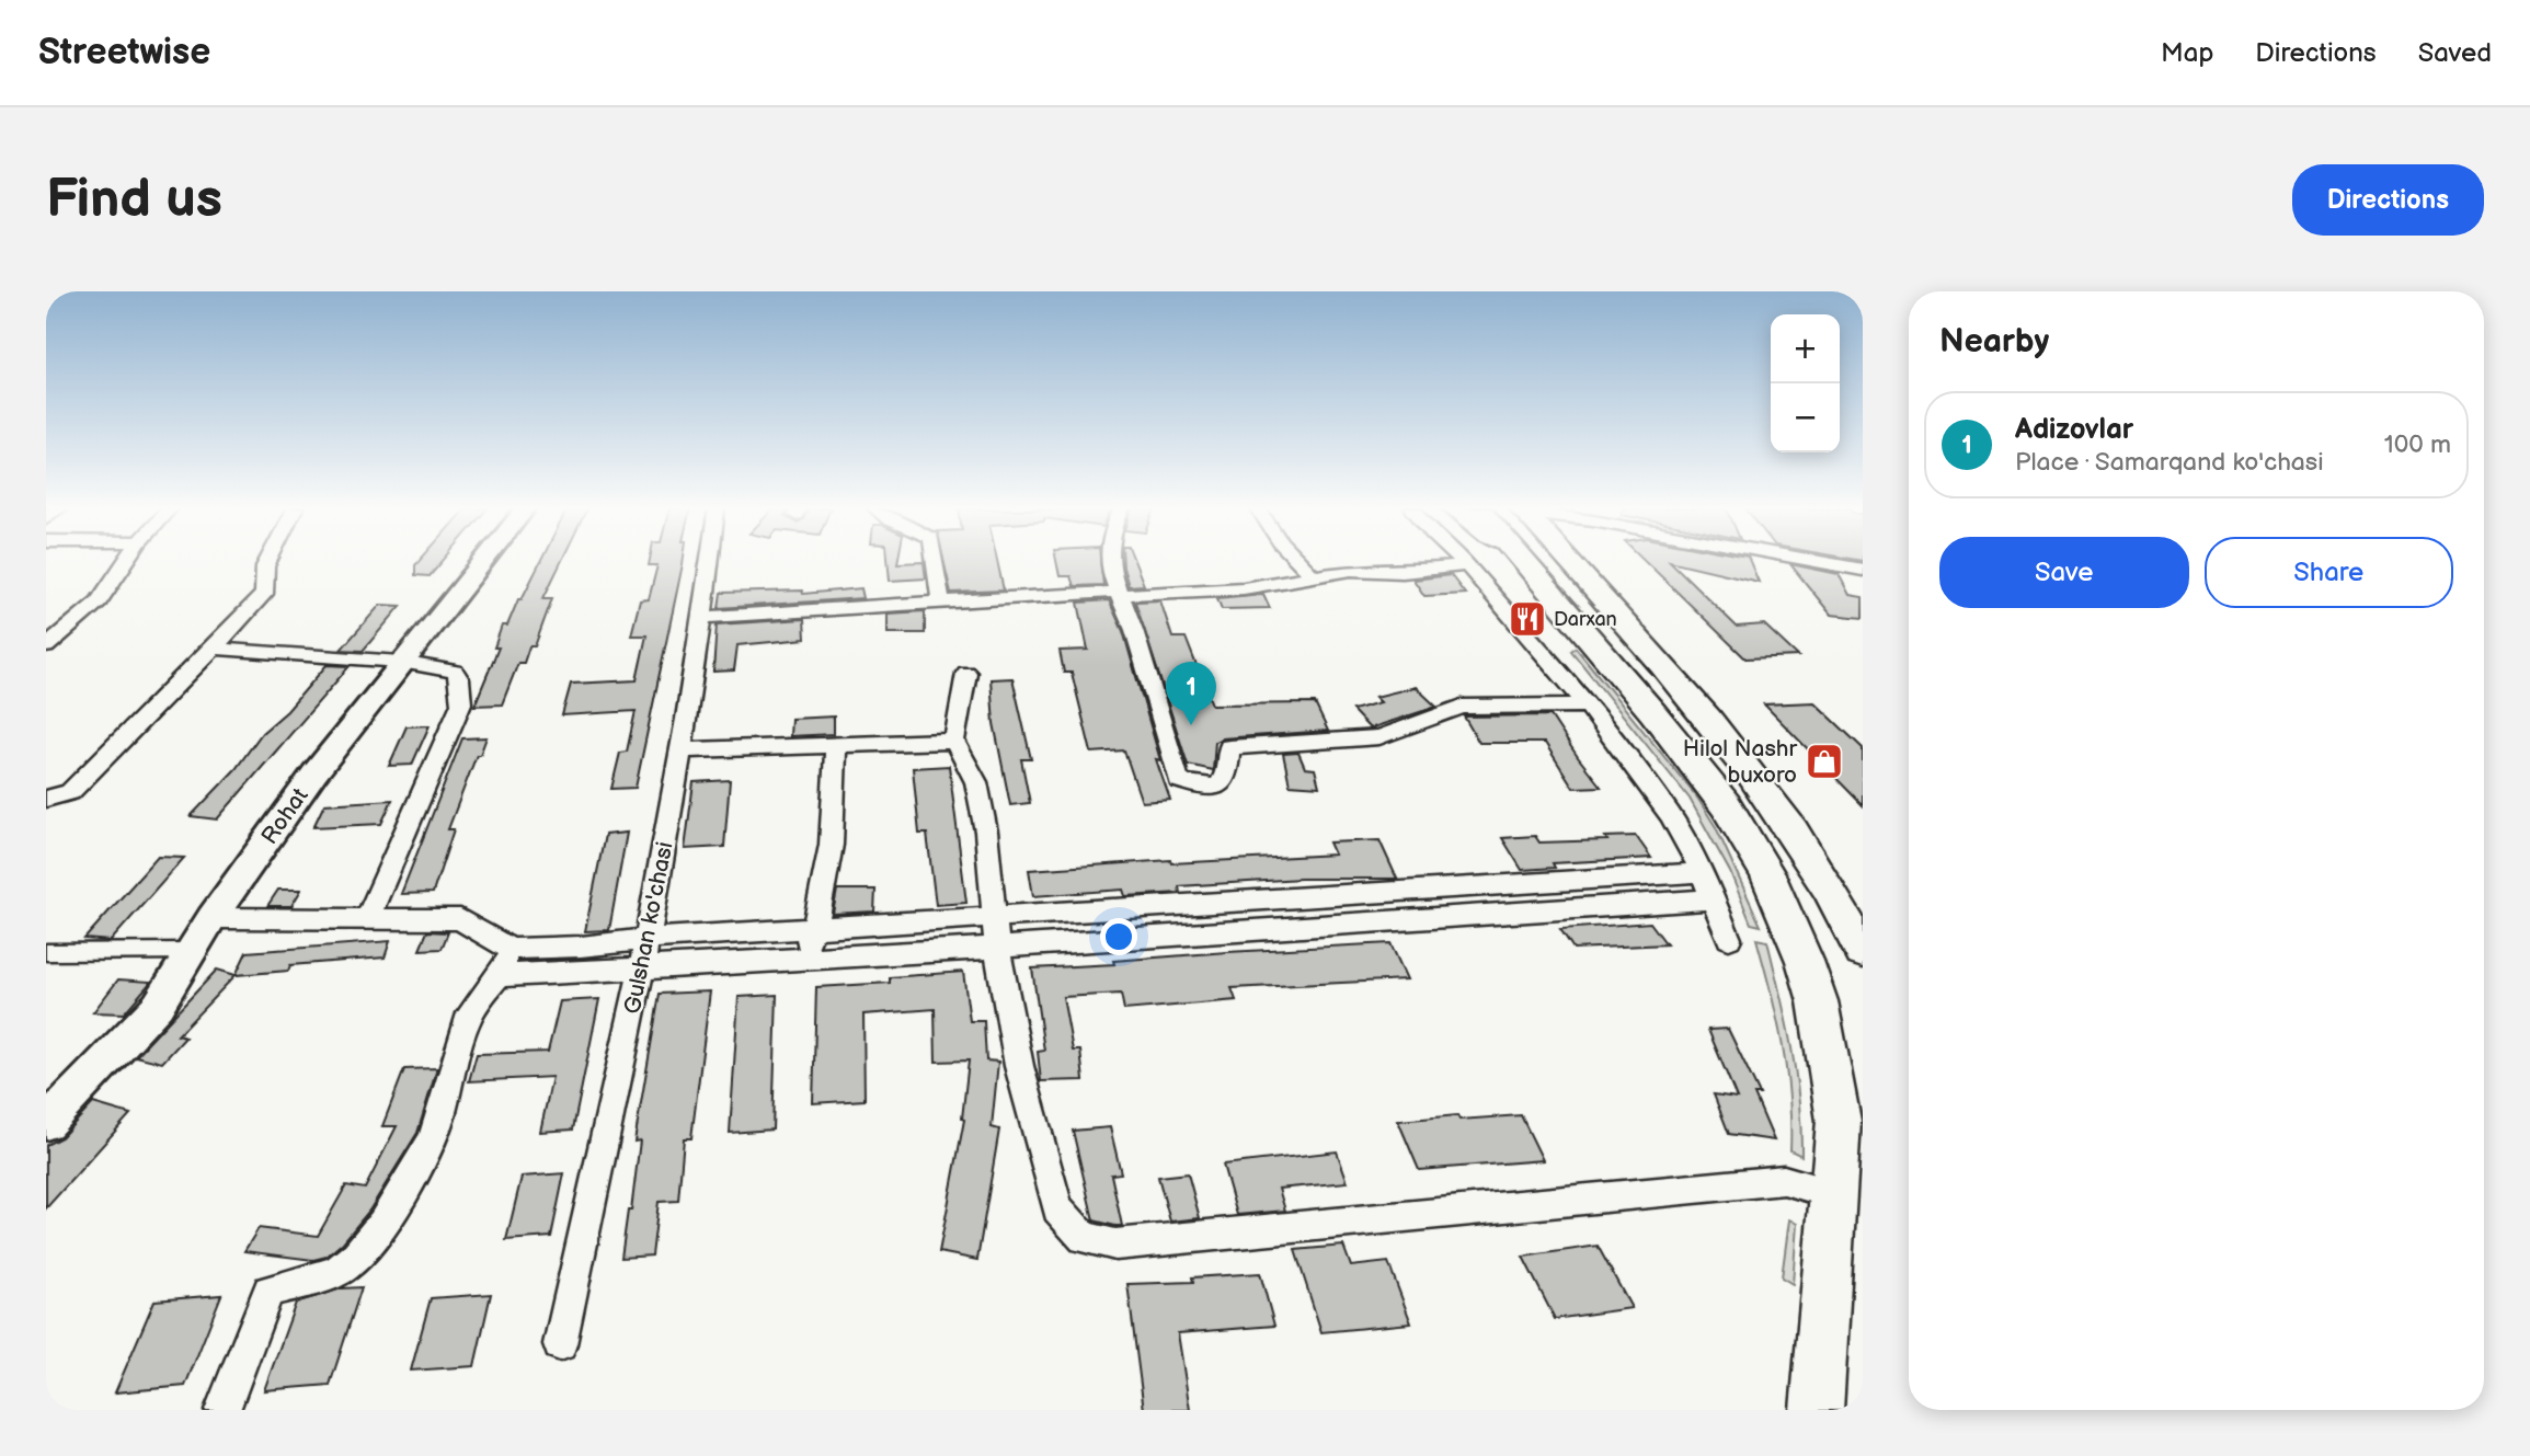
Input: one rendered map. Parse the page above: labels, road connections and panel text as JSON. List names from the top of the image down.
{
  "streets": {
    "street": ["Rohat", "Gulshan ko'chasi"]
  },
  "places": {
    "restaurant": ["Darxan"],
    "shop": ["Hilol Nashr buxoro"]
  },
  "page": {
    "header": "Streetwise",
    "nav": ["Map", "Directions", "Saved"],
    "buttons": [
      "Directions",
      ["Save", "Share"]
    ],
    "title": "Find us",
    "heading": "Nearby",
    "map_buttons": ["+", "−"],
    "list": [
      {
        "mark": "1",
        "name": "Adizovlar",
        "note": "Place · Samarqand ko'chasi",
        "value": "100 m"
      }
    ],
    "pins": "1"
  }
}
